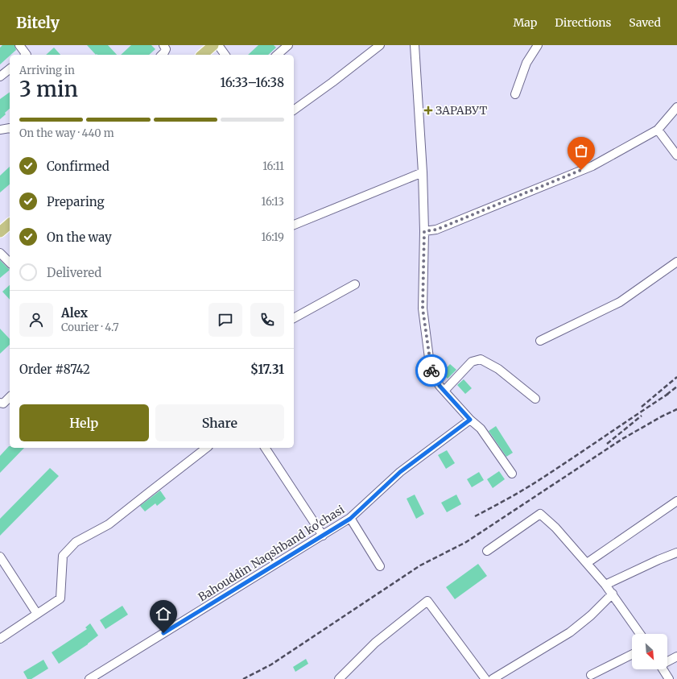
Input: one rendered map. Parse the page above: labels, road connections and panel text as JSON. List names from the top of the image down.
{
  "streets": {
    "street": ["Bahouddin Naqshband ko'chasi"]
  },
  "places": {
    "health": ["ЗАРАВУТ"]
  },
  "north": "bottom right",
  "page": {
    "header": "Bitely",
    "nav": ["Map", "Directions", "Saved"],
    "heading": ["3 min", "Arriving in", "16:33–16:38"],
    "panel": [
      "Alex",
      "Courier · 4.7",
      "Order #8742",
      "$17.31"
    ],
    "bar": "On the way · 440 m",
    "list": [
      ["Confirmed", "16:11"],
      ["Preparing", "16:13"],
      ["On the way", "16:19"],
      "Delivered"
    ],
    "buttons": ["Help", "Share"]
  }
}
